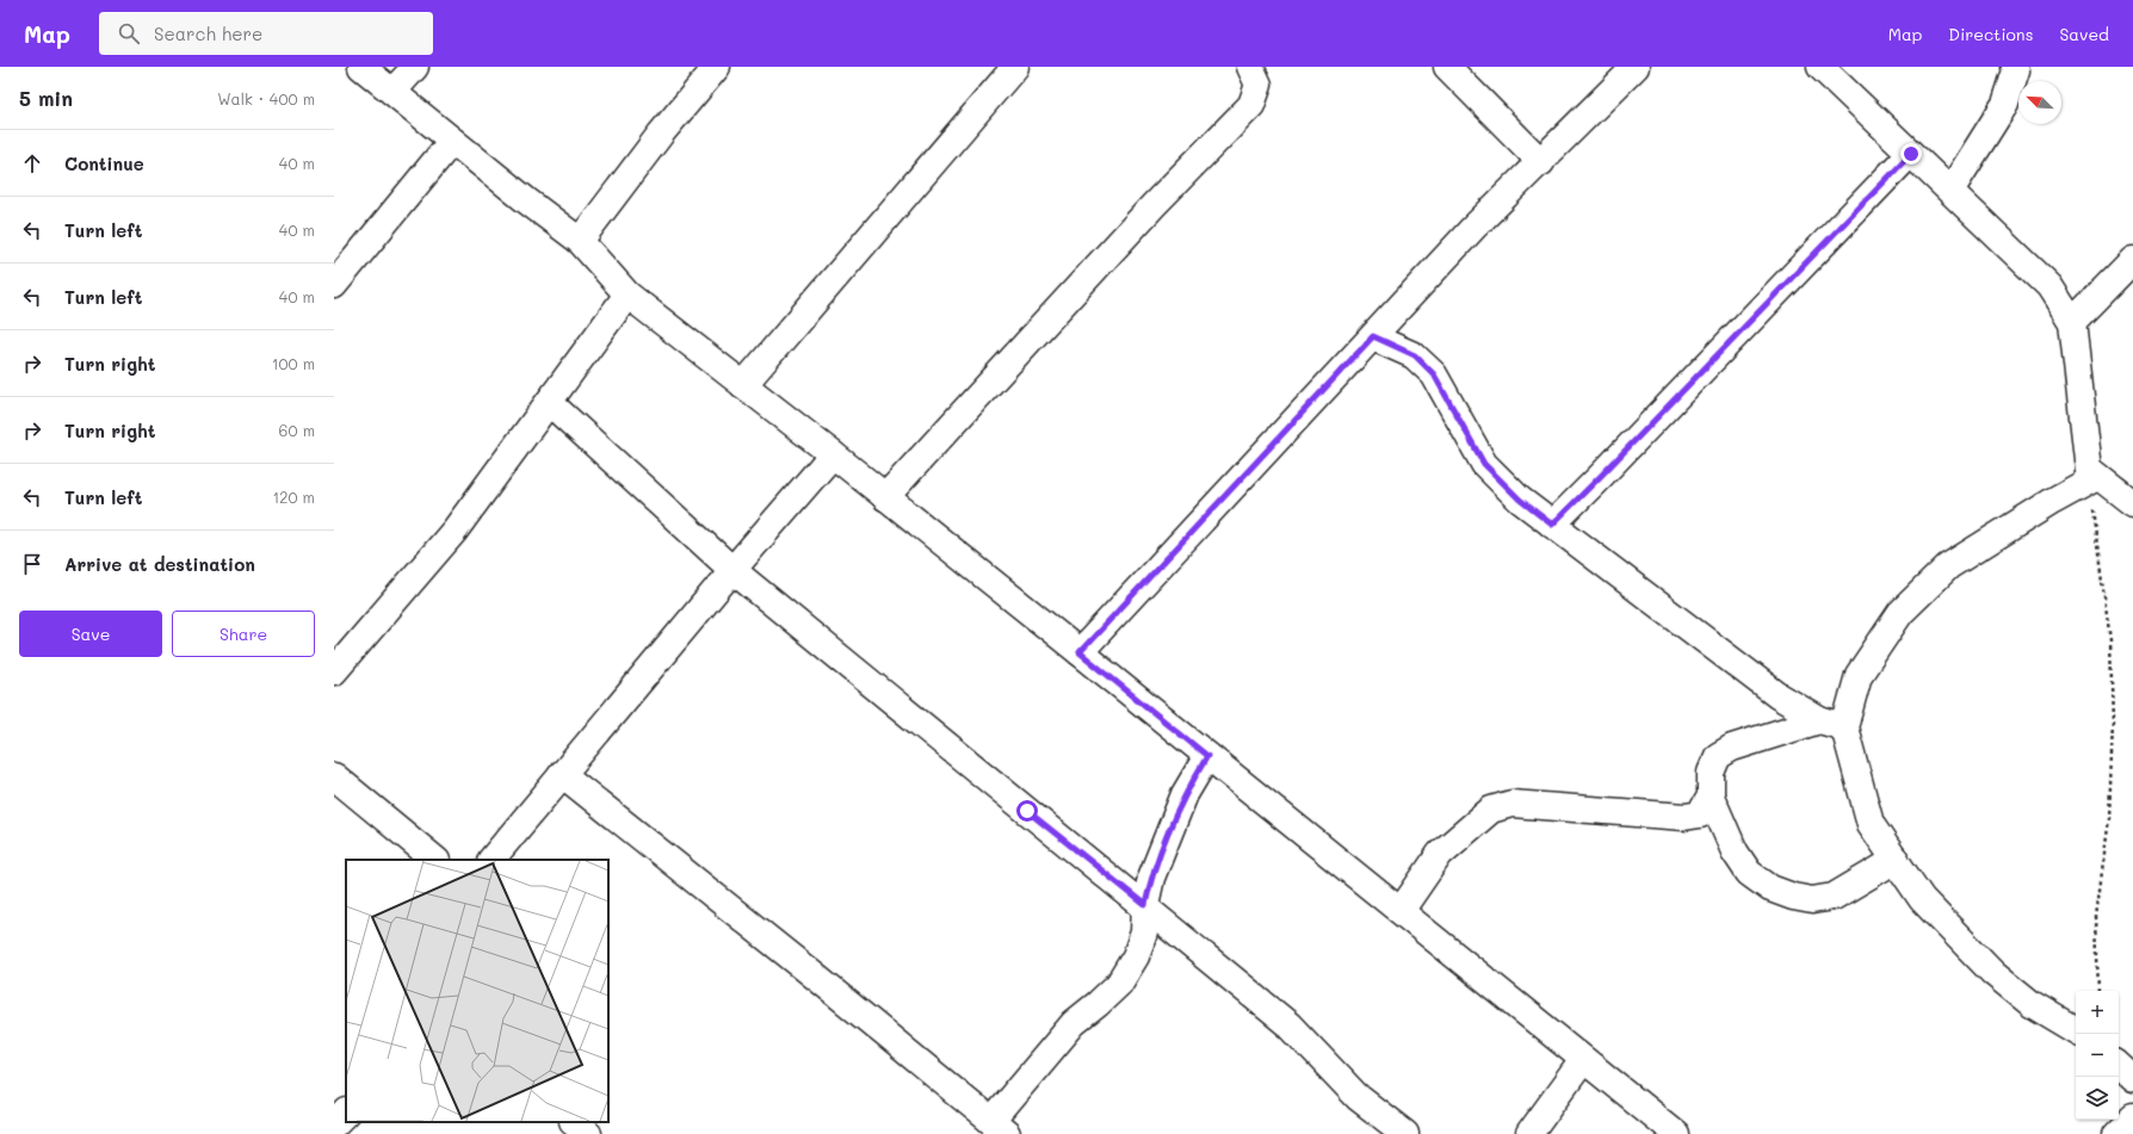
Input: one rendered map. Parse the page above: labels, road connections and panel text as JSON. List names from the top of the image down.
{
  "north": "top left",
  "page": {
    "header": "Map",
    "search": "Search here",
    "nav": ["Map", "Directions", "Saved"],
    "heading": ["5 min", "Walk · 400 m"],
    "list": [
      ["Continue", "40 m"],
      ["Turn left", "40 m"],
      ["Turn left", "40 m"],
      ["Turn right", "100 m"],
      ["Turn right", "60 m"],
      ["Turn left", "120 m"],
      "Arrive at destination"
    ],
    "buttons": ["Save", "Share"],
    "map_buttons": ["+", "−"]
  }
}
